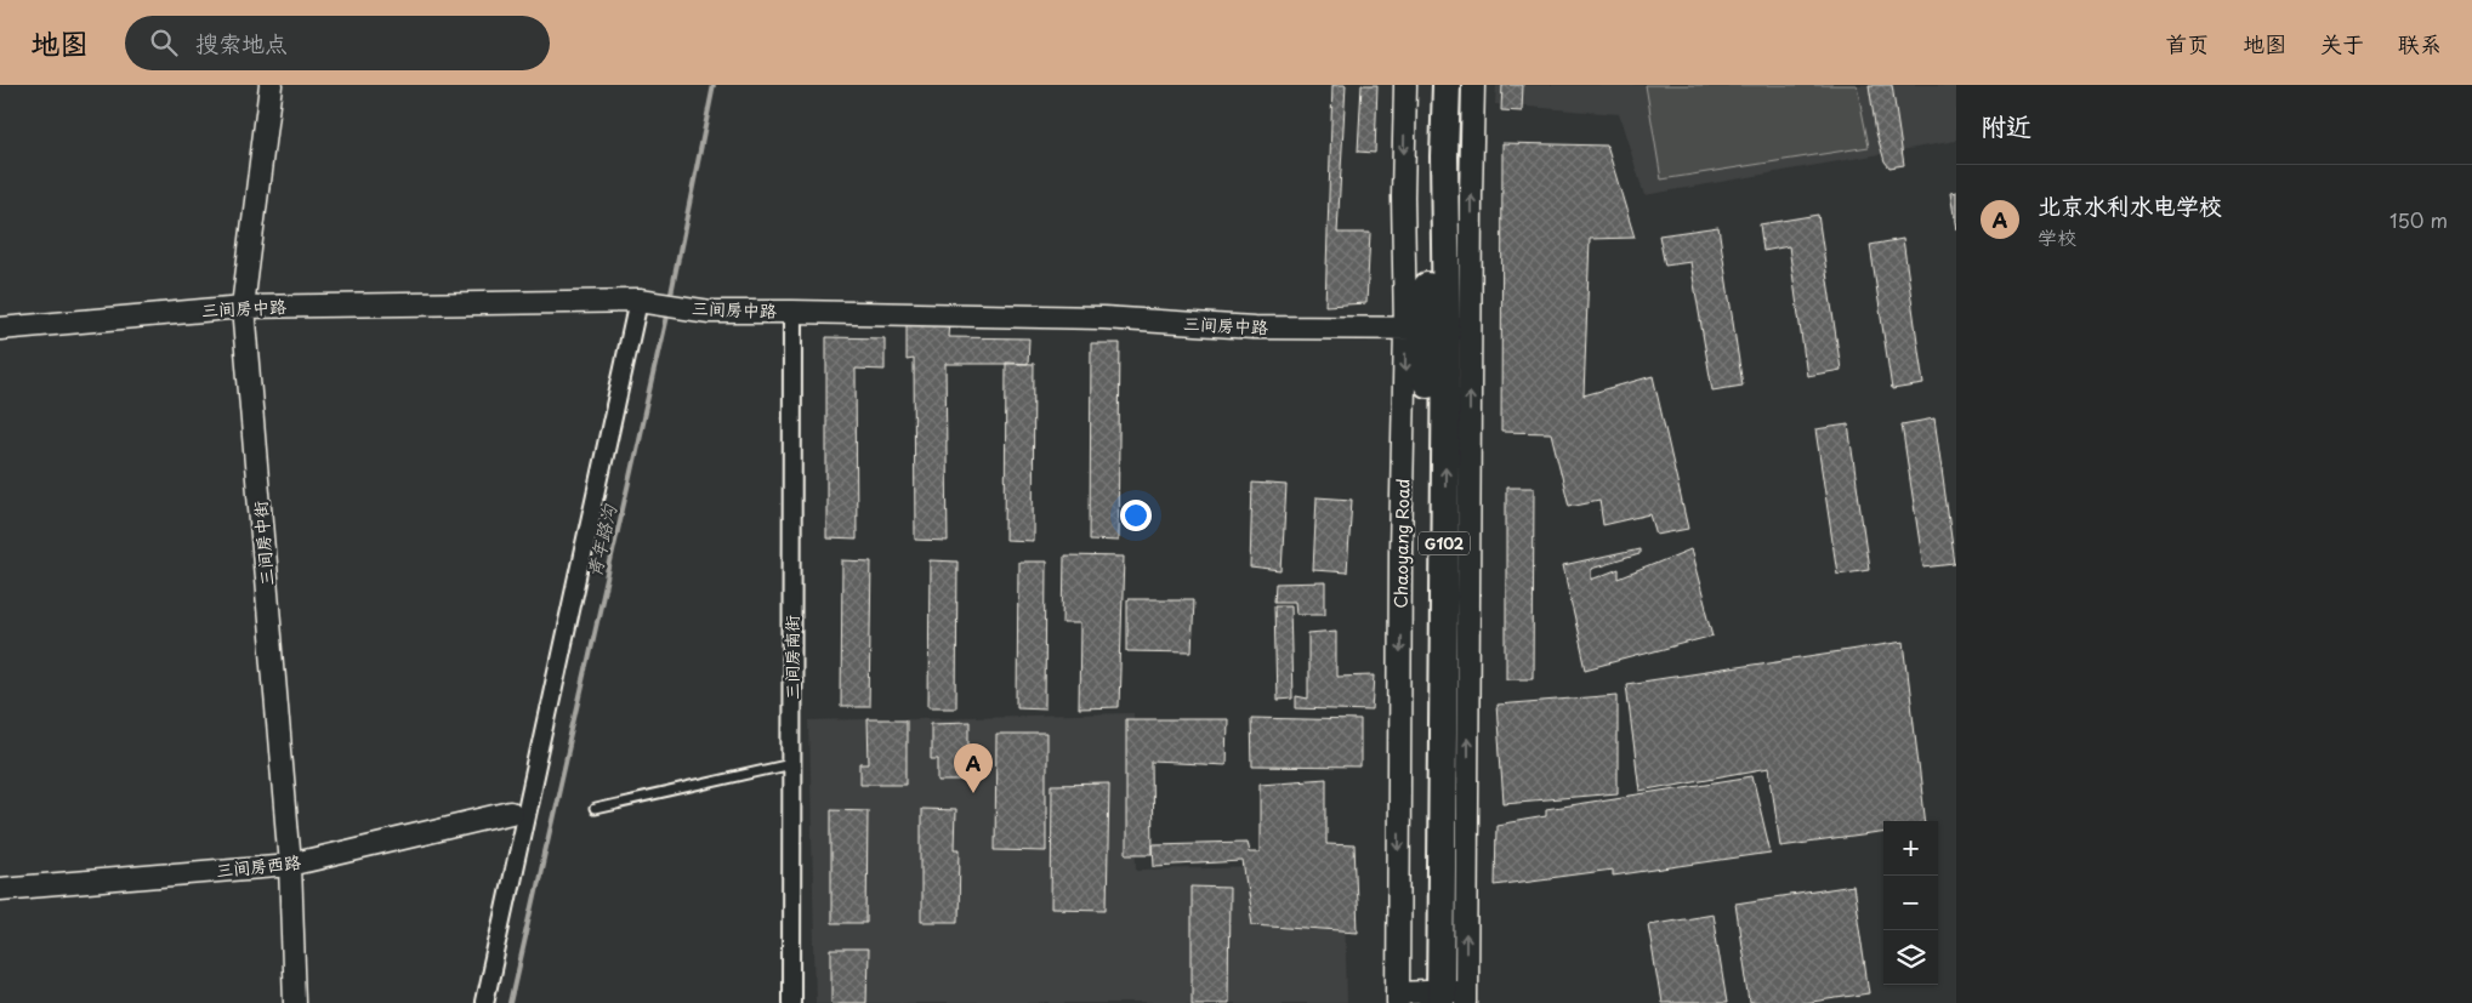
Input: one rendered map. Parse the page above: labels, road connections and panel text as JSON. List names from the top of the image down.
{
  "streets": {
    "highway": ["Chaoyang Road", "G102"],
    "street": [
      "三间房中路",
      "三间房中街",
      "三间房南街",
      "三间房西路"
    ]
  },
  "crossings": [
    ["三间房中路", "三间房中街"],
    ["三间房中路", "Chaoyang Road"],
    ["三间房中路", "三间房南街"],
    ["三间房中街", "三间房西路"]
  ],
  "water": ["青年路沟"],
  "page": {
    "header": "地图",
    "search": "搜索地点",
    "nav": [
      "首页",
      "地图",
      "关于",
      "联系"
    ],
    "heading": "附近",
    "list": [
      {
        "mark": "A",
        "name": "北京水利水电学校",
        "note": "学校",
        "value": "150 m"
      }
    ],
    "pins": "A",
    "map_buttons": ["+", "−"]
  }
}
